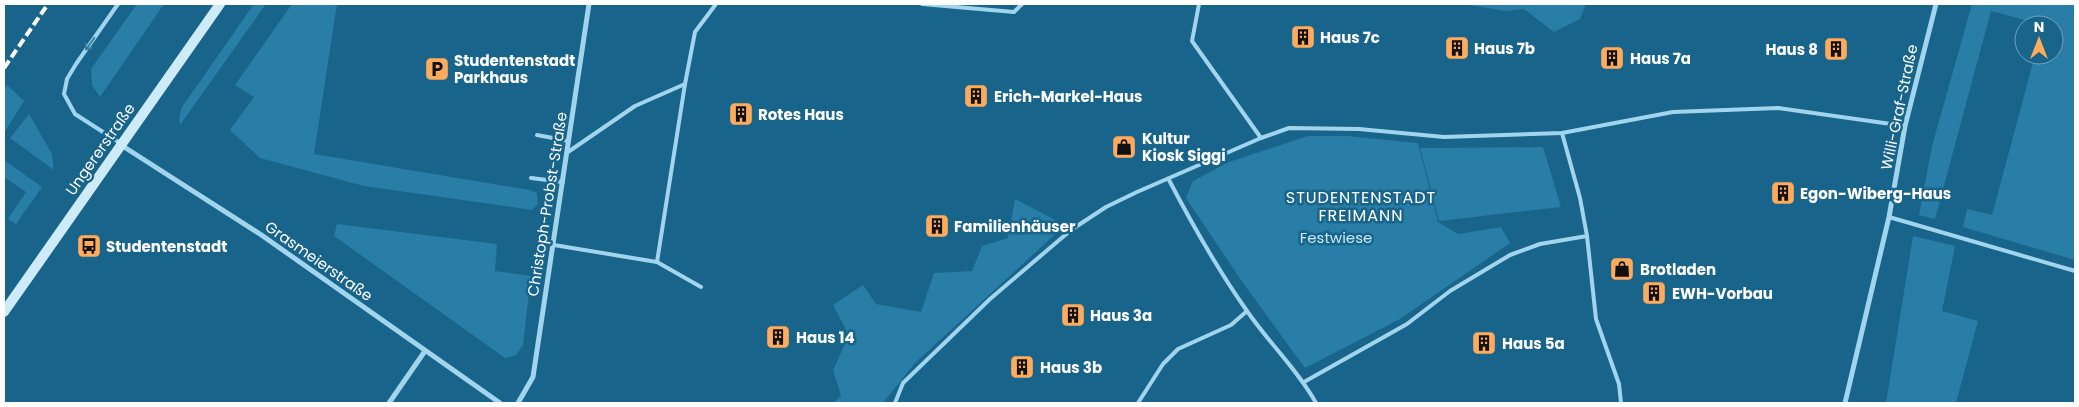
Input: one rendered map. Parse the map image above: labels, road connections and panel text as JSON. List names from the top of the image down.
{
  "streets": {
    "main road": ["Ungererstraße"],
    "street": ["Willi-Graf-Straße", "Christoph-Probst-Straße", "Grasmeierstraße"]
  },
  "crossings": [
    ["Ungererstraße", "Grasmeierstraße"]
  ],
  "districts": ["STUDENTENSTADT FREIMANN"],
  "parks": ["Festwiese"],
  "places": {
    "building": [
      "Haus 7c",
      "Haus 7b",
      "Haus 8",
      "Haus 7a",
      "Erich-Markel-Haus",
      "Rotes Haus",
      "Egon-Wiberg-Haus",
      "Familienhäuser",
      "EWH-Vorbau",
      "Haus 3a",
      "Haus 14",
      "Haus 5a",
      "Haus 3b"
    ],
    "parking": ["Studentenstadt Parkhaus"],
    "shop": ["Kultur Kiosk Siggi", "Brotladen"],
    "bus stop": ["Studentenstadt"]
  },
  "north": "top"
}
